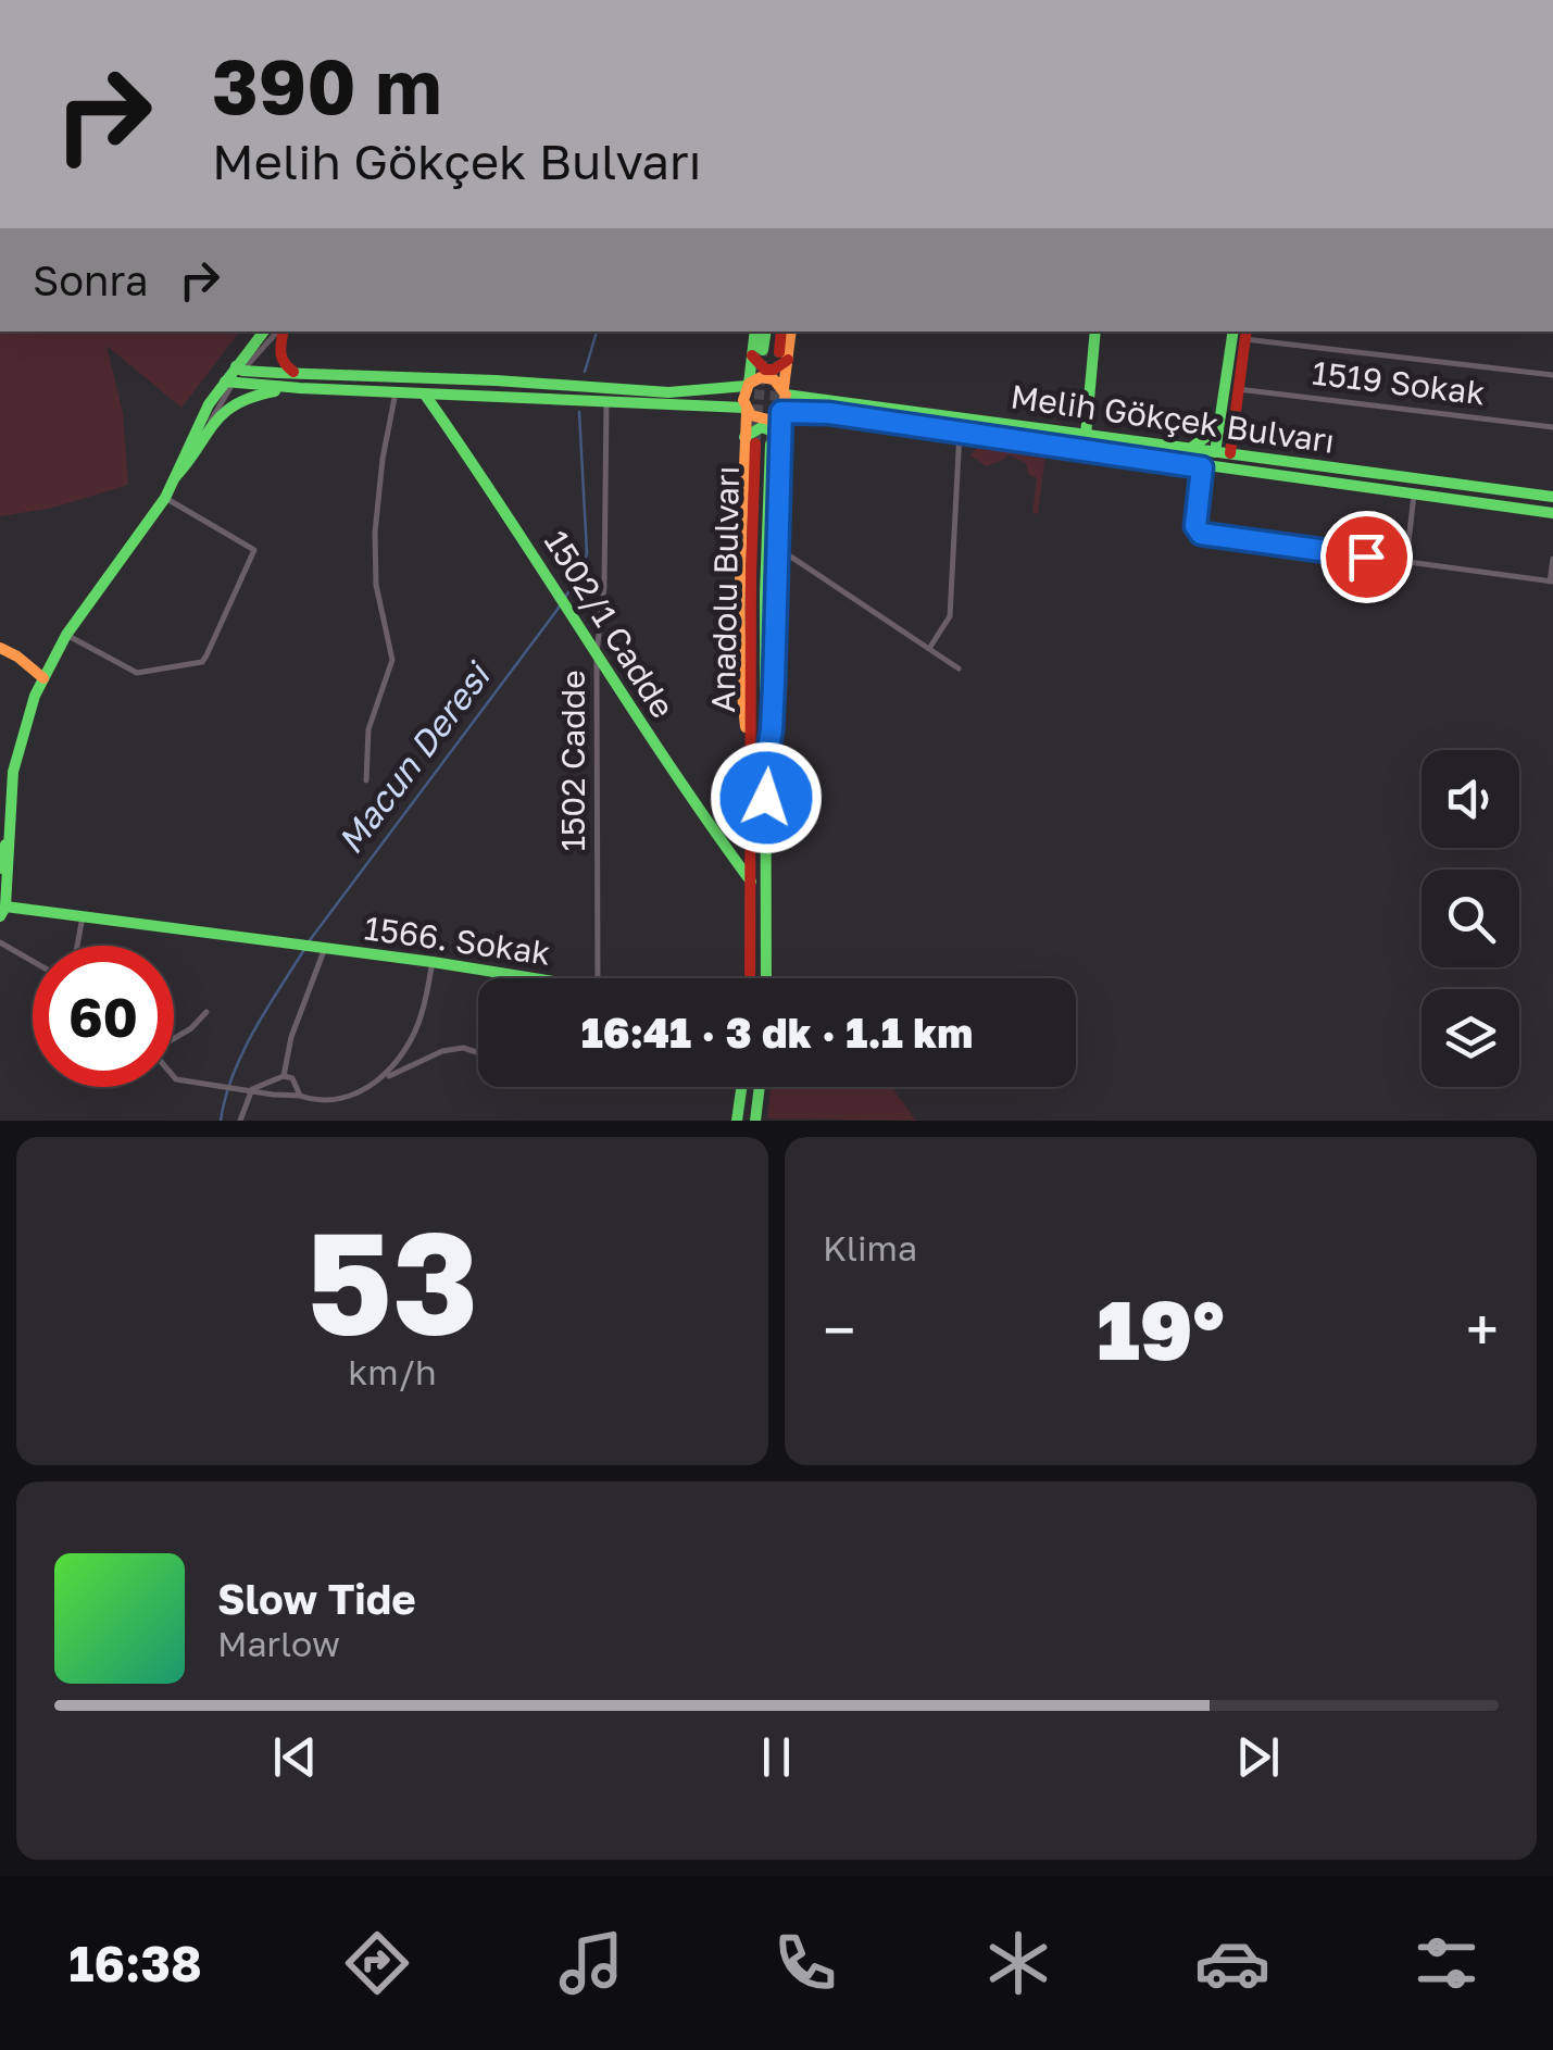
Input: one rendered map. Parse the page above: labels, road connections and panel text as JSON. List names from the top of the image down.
{
  "streets": {
    "main road": [
      "Melih Gökçek Bulvarı",
      "Anadolu Bulvarı",
      "1502/1 Cadde",
      "1566. Sokak"
    ],
    "street": ["1519 Sokak", "1502 Cadde"]
  },
  "crossings": [
    ["Melih Gökçek Bulvarı", "Anadolu Bulvarı"],
    ["Anadolu Bulvarı", "1502/1 Cadde"],
    ["1502/1 Cadde", "1502 Cadde"]
  ],
  "water": ["Macun Deresi"],
  "page": {
    "turn": ["390 m", "Melih Gökçek Bulvarı"],
    "then": "Sonra",
    "limit": "60",
    "trip": "16:41 · 3 dk · 1.1 km",
    "tile": [
      ["53", "km/h"],
      "Klima"
    ],
    "heat": ["−", "19°", "+"],
    "song": ["Slow Tide", "Marlow"],
    "tabs": "16:38"
  }
}
